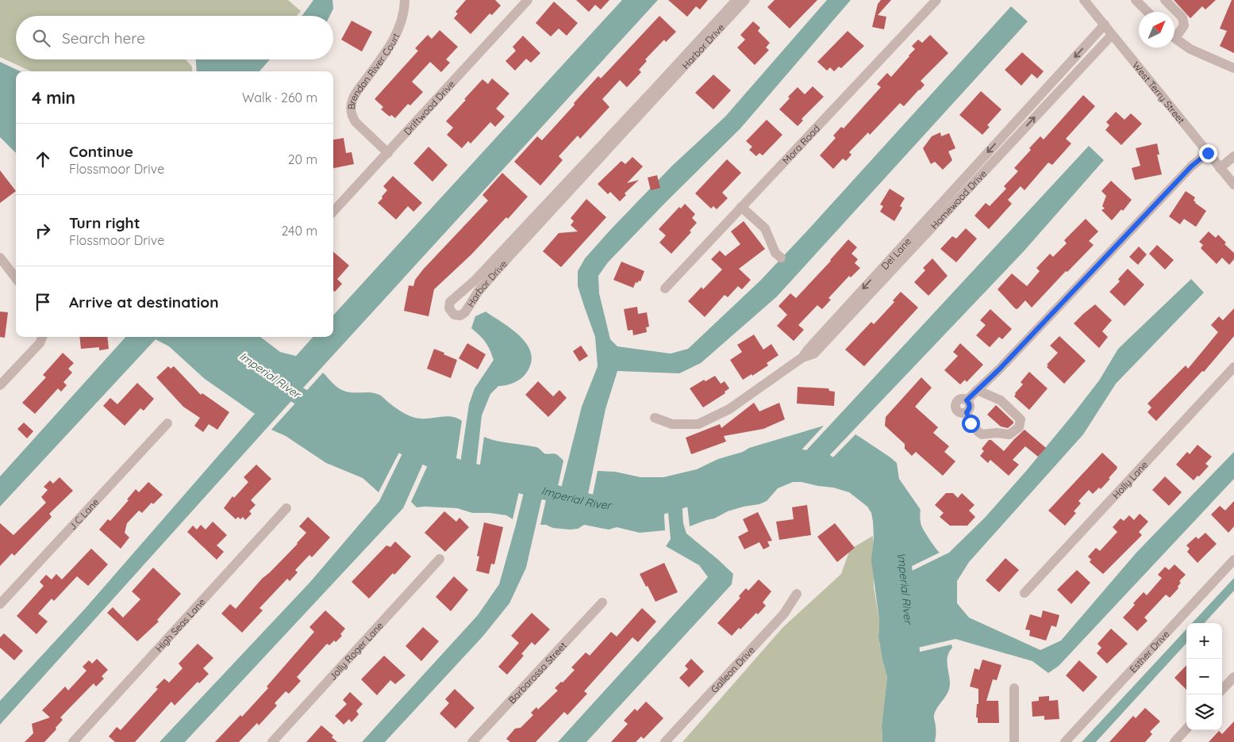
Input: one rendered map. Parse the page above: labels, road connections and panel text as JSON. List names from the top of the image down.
{
  "streets": {
    "street": [
      "Harbor Drive",
      "Brendan River Court",
      "West Terry Street",
      "Driftwood Drive",
      "Mora Road",
      "Homewood Drive",
      "Del Lane",
      "Holly Lane",
      "J C Lane",
      "High Seas Lane",
      "Jolly Roger Lane",
      "Esther Drive",
      "Galleon Drive",
      "Barbarossa Street"
    ]
  },
  "crossings": [
    ["Brendan River Court", "Driftwood Drive"],
    ["West Terry Street", "Homewood Drive"],
    ["West Terry Street", "Del Lane"],
    ["Homewood Drive", "Del Lane"]
  ],
  "one_way": ["Homewood Drive", "Del Lane"],
  "water": ["Imperial River"],
  "north": "top right",
  "page": {
    "search": "Search here",
    "heading": ["4 min", "Walk · 260 m"],
    "list": [
      ["Continue", "Flossmoor Drive", "20 m"],
      ["Turn right", "Flossmoor Drive", "240 m"],
      "Arrive at destination"
    ],
    "map_buttons": ["+", "−"]
  }
}
